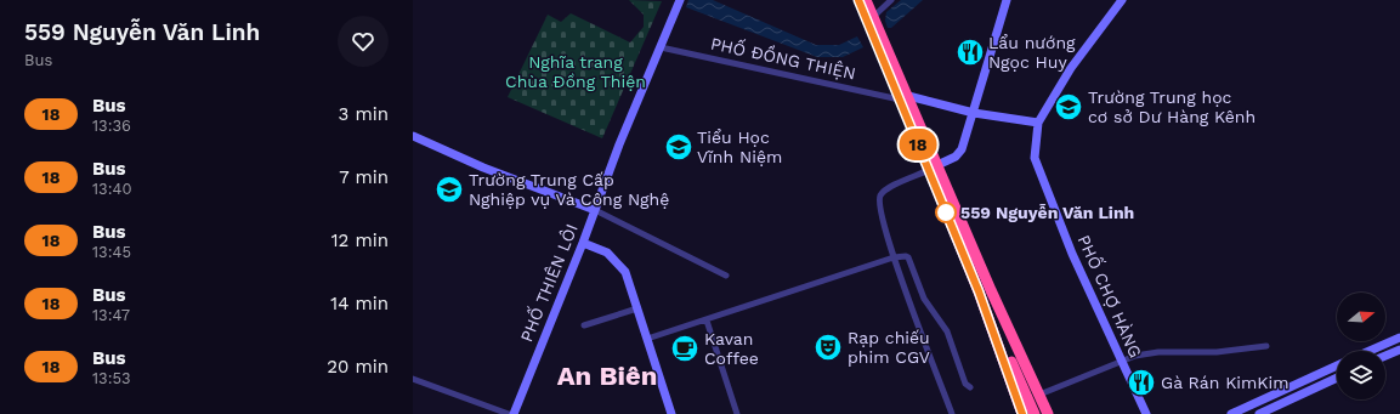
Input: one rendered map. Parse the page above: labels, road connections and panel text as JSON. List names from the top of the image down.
{
  "streets": {
    "street": ["PHỐ ĐỒNG THIỆN", "PHỐ THIÊN LÔI", "PHỐ CHỢ HÀNG"]
  },
  "crossings": [
    ["PHỐ ĐỒNG THIỆN", "PHỐ THIÊN LÔI"]
  ],
  "districts": ["An Biên"],
  "parks": ["Nghĩa trang Chùa Đồng Thiện"],
  "places": {
    "restaurant": ["Lẩu nướng Ngọc Huy", "Gà Rán KimKim"],
    "school or university": ["Trường Trung học cơ sở Dư Hàng Kênh", "Tiểu Học Vĩnh Niệm", "Trường Trung Cấp Nghiệp vụ Và Công Nghệ"],
    "other": ["559 Nguyễn Văn Linh"],
    "theatre": ["Rạp chiếu phim CGV"],
    "cafe": ["Kavan Coffee"]
  },
  "lines": ["bus line 18"],
  "north": "right",
  "page": {
    "heading": ["559 Nguyễn Văn Linh", "Bus"],
    "on_map": "18",
    "list": [
      {
        "mark": "18",
        "name": "Bus",
        "note": "13:36",
        "value": "3 min"
      },
      {
        "mark": "18",
        "name": "Bus",
        "note": "13:40",
        "value": "7 min"
      },
      {
        "mark": "18",
        "name": "Bus",
        "note": "13:45",
        "value": "12 min"
      },
      {
        "mark": "18",
        "name": "Bus",
        "note": "13:47",
        "value": "14 min"
      },
      {
        "mark": "18",
        "name": "Bus",
        "note": "13:53",
        "value": "20 min"
      }
    ]
  }
}
